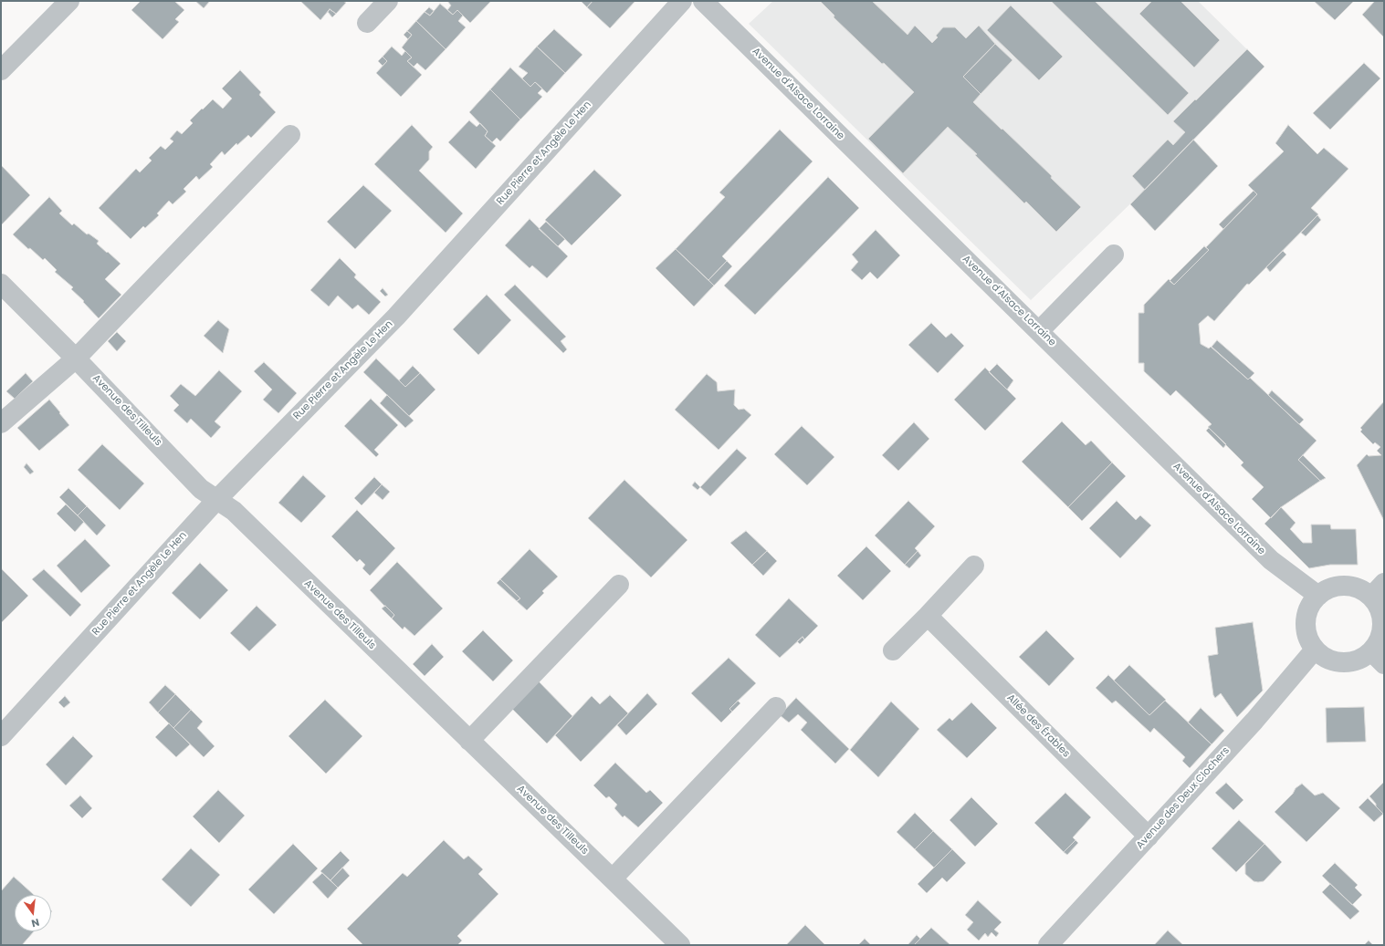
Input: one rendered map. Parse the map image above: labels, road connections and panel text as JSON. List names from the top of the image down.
{
  "streets": {
    "street": [
      "Avenue d'Alsace Lorraine",
      "Rue Pierre et Angèle Le Hen",
      "Avenue des Tilleuls",
      "Allée des Érables",
      "Avenue des Deux Clochers"
    ]
  },
  "crossings": [
    ["Avenue d'Alsace Lorraine", "Avenue des Deux Clochers"],
    ["Rue Pierre et Angèle Le Hen", "Avenue des Tilleuls"],
    ["Allée des Érables", "Avenue des Deux Clochers"]
  ],
  "north": "bottom"
}
